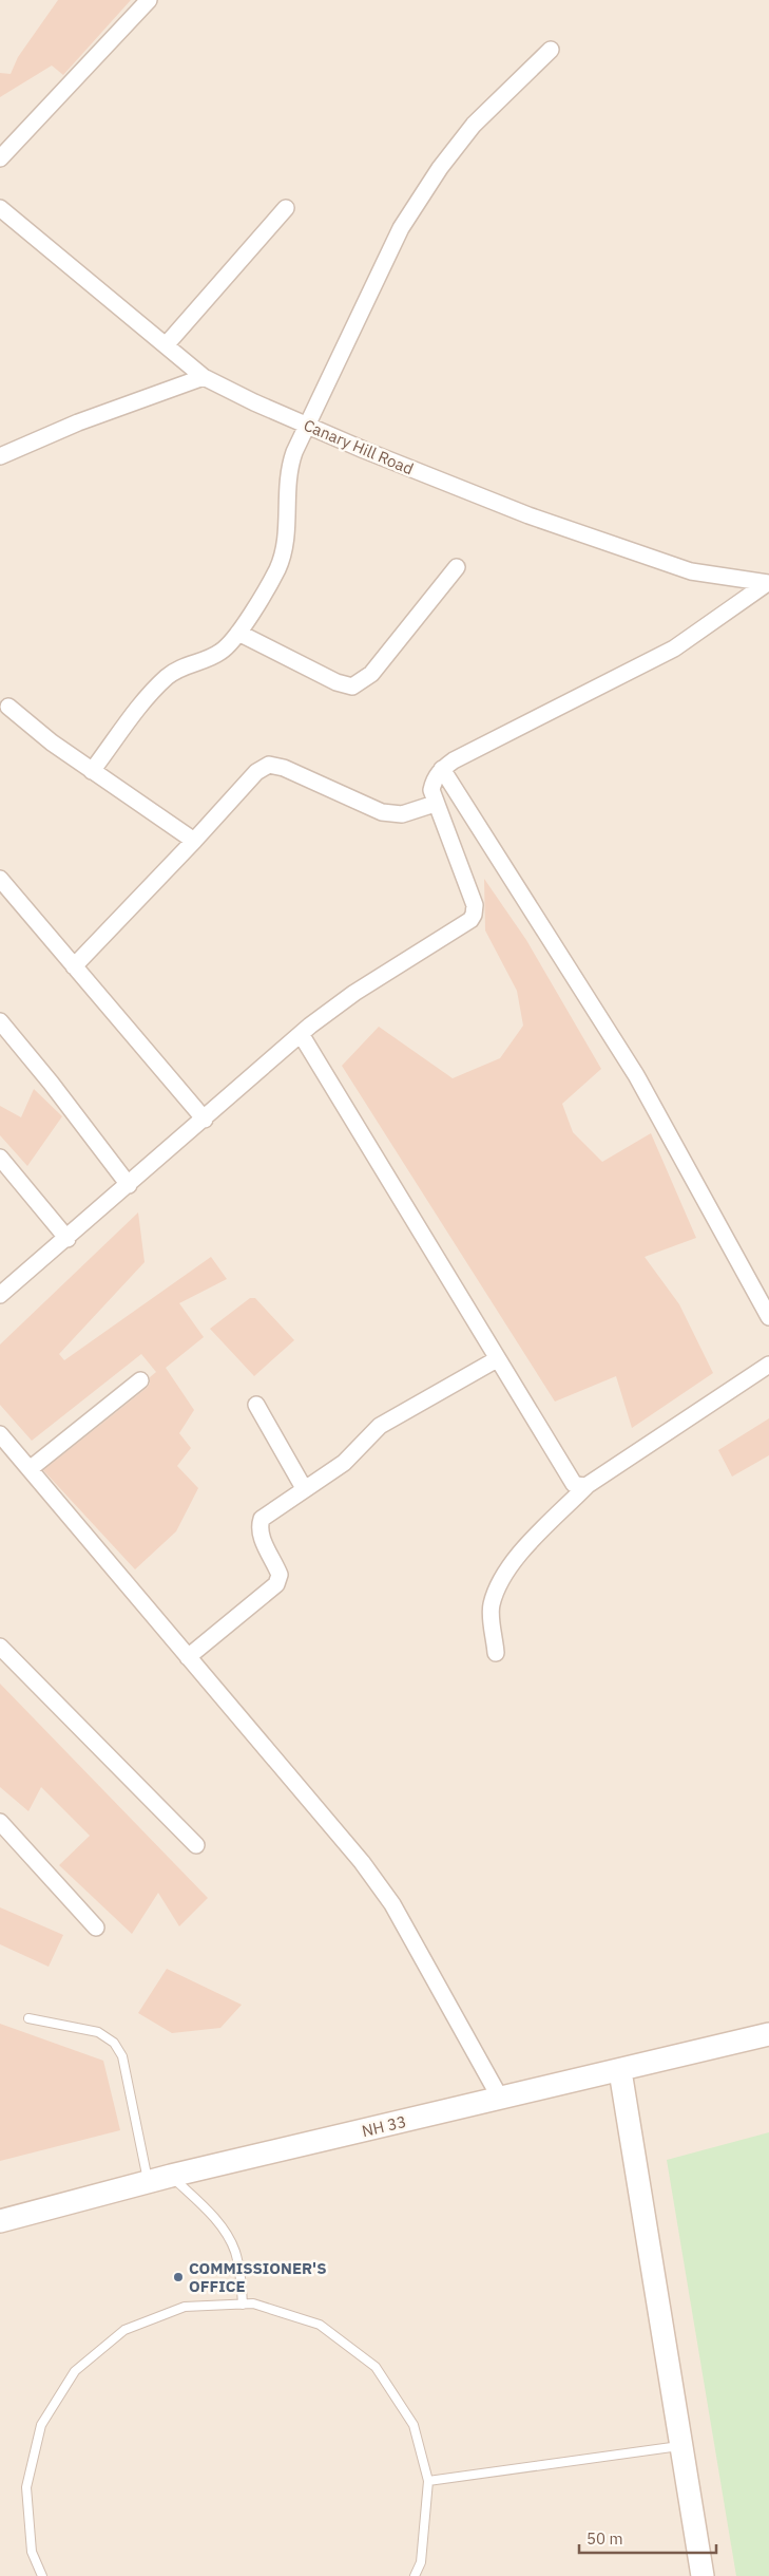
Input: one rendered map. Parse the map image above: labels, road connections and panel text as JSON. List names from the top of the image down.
{
  "streets": {
    "main road": ["NH 33"],
    "street": ["Canary Hill Road"]
  },
  "places": ["COMMISSIONER'S OFFICE"],
  "scale_bar": "50 m"
}
